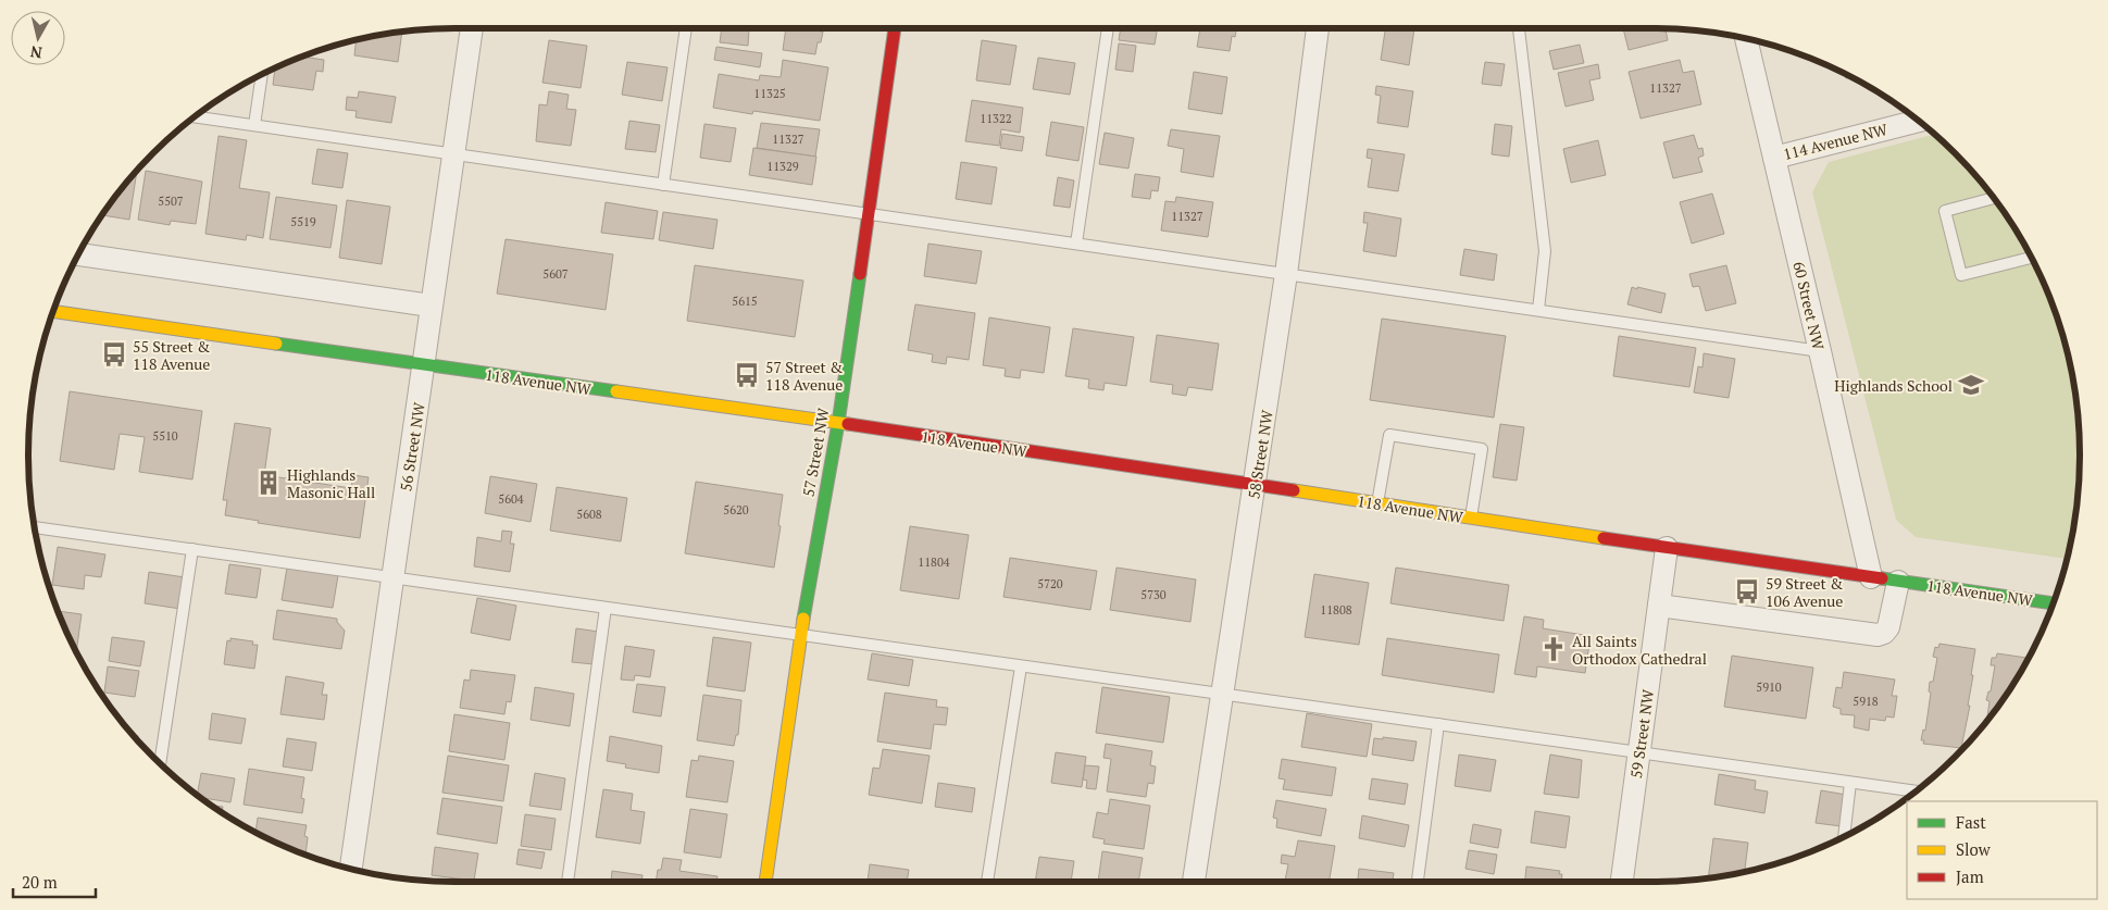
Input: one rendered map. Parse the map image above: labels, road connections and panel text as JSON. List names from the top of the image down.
{
  "streets": {
    "main road": ["118 Avenue NW", "57 Street NW"],
    "street": [
      "114 Avenue NW",
      "60 Street NW",
      "56 Street NW",
      "58 Street NW",
      "59 Street NW"
    ]
  },
  "crossings": [
    ["114 Avenue NW", "60 Street NW"],
    ["60 Street NW", "118 Avenue NW"],
    ["118 Avenue NW", "56 Street NW"],
    ["118 Avenue NW", "57 Street NW"],
    ["118 Avenue NW", "58 Street NW"],
    ["118 Avenue NW", "59 Street NW"]
  ],
  "places": {
    "bus stop": ["55 Street & 118 Avenue", "57 Street & 118 Avenue", "59 Street & 106 Avenue"],
    "school or university": ["Highlands School"],
    "building": ["Highlands Masonic Hall"],
    "church": ["All Saints Orthodox Cathedral"]
  },
  "house_numbers": [
    "11327",
    "11325",
    "11322",
    "11327",
    "11329",
    "5507",
    "11327",
    "5519",
    "5607",
    "5615",
    "5510",
    "5604",
    "5620",
    "5608",
    "11804",
    "5720",
    "5730",
    "11808",
    "5910",
    "5918"
  ],
  "legend": ["Fast", "Slow", "Jam"],
  "scale_bar": "20 m",
  "north": "bottom"
}
